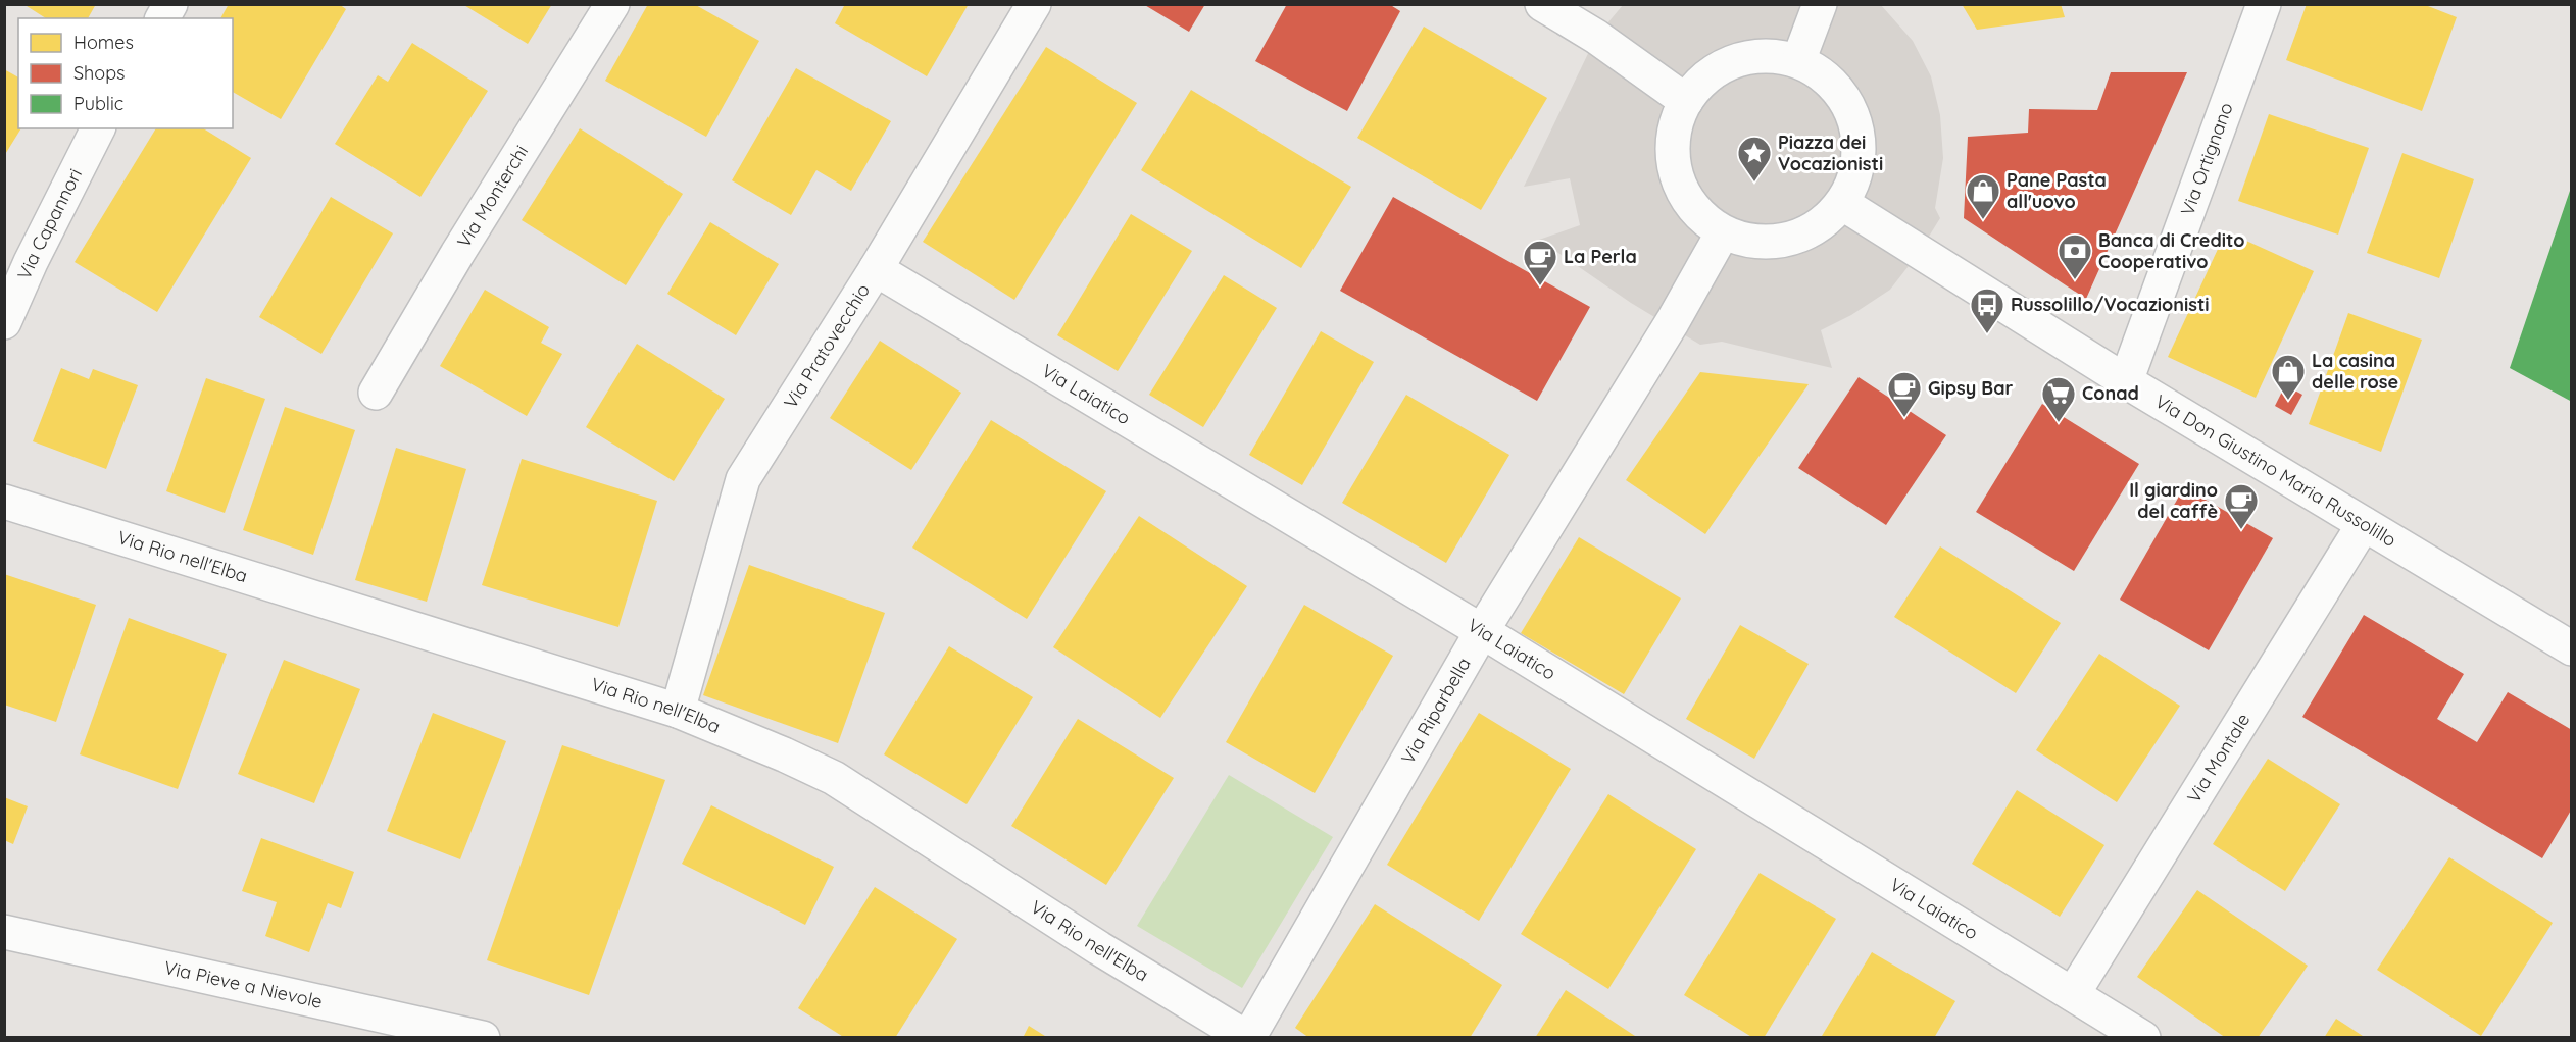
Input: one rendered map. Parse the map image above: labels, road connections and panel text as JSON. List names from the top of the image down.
{
  "streets": {
    "street": [
      "Via Ortignano",
      "Via Monterchi",
      "Via Capannori",
      "Via Pratovecchio",
      "Via Laiatico",
      "Via Don Giustino Maria Russolillo",
      "Via Rio nell'Elba",
      "Via Riparbella",
      "Via Montale",
      "Via Pieve a Nievole"
    ]
  },
  "crossings": [
    ["Via Ortignano", "Via Don Giustino Maria Russolillo"],
    ["Via Pratovecchio", "Via Laiatico"],
    ["Via Pratovecchio", "Via Rio nell'Elba"],
    ["Via Laiatico", "Via Riparbella"],
    ["Via Laiatico", "Via Montale"],
    ["Via Don Giustino Maria Russolillo", "Via Riparbella"],
    ["Via Don Giustino Maria Russolillo", "Via Montale"],
    ["Via Rio nell'Elba", "Via Riparbella"]
  ],
  "places": {
    "place": ["Piazza dei Vocazionisti"],
    "shop": ["Pane Pasta all'uovo", "La casina delle rose"],
    "bank": ["Banca di Credito Cooperativo"],
    "cafe": ["La Perla", "Gipsy Bar", "Il giardino del caffè"],
    "bus stop": ["Russolillo/Vocazionisti"],
    "supermarket": ["Conad"]
  },
  "legend": ["Homes", "Shops", "Public"]
}
